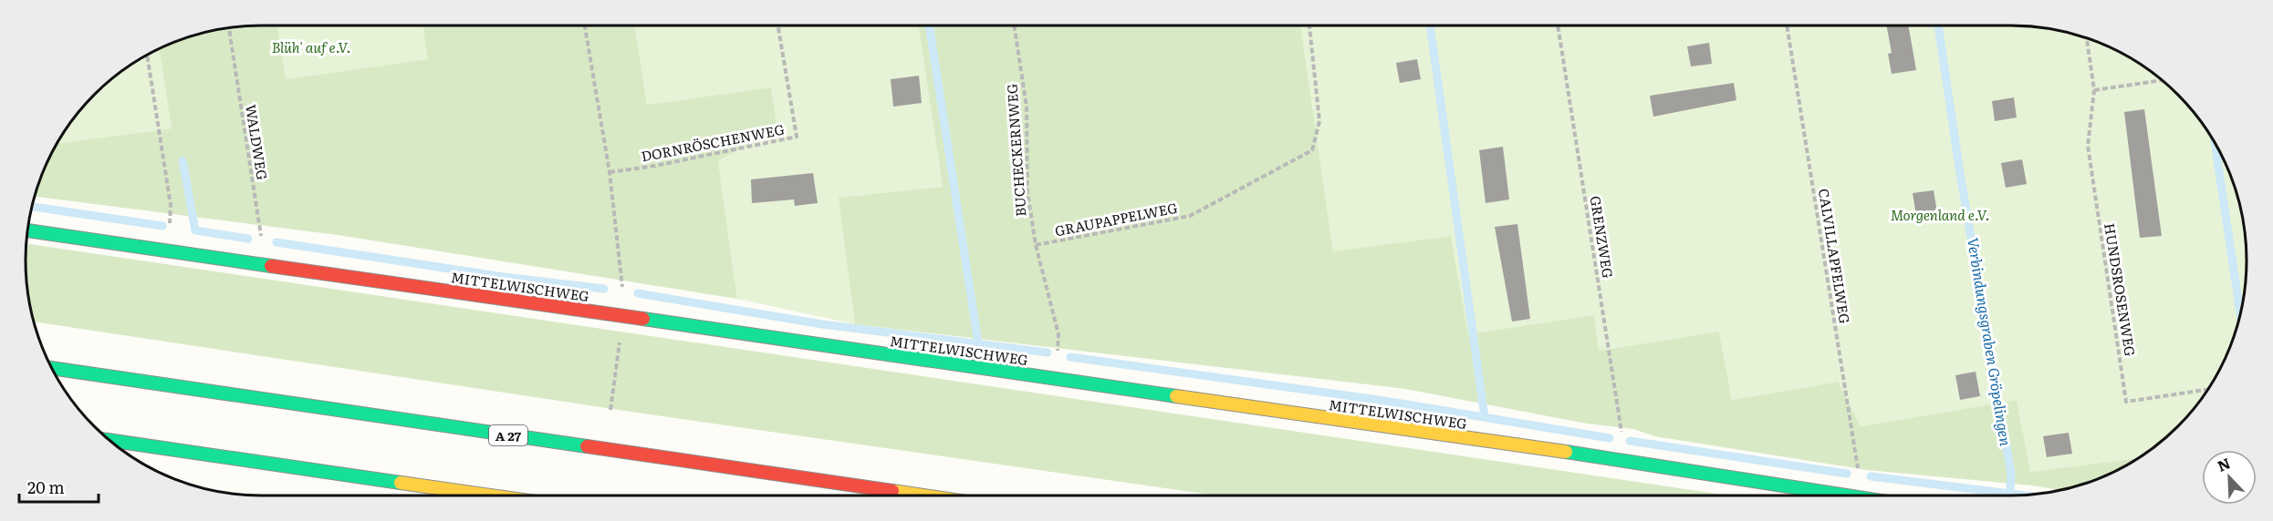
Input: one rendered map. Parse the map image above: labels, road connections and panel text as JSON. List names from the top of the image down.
{
  "streets": {
    "main road": ["MITTELWISCHWEG", "A 27"],
    "path": [
      "WALDWEG",
      "DORNRÖSCHENWEG",
      "BUCHECKERNWEG",
      "GRAUPAPPELWEG",
      "GRENZWEG",
      "CALVILLAPFELWEG",
      "HUNDSROSENWEG"
    ]
  },
  "crossings": [
    ["WALDWEG", "MITTELWISCHWEG"],
    ["BUCHECKERNWEG", "GRAUPAPPELWEG"],
    ["BUCHECKERNWEG", "MITTELWISCHWEG"],
    ["GRENZWEG", "MITTELWISCHWEG"]
  ],
  "water": ["Verbindungsgraben Gröpelingen"],
  "parks": ["Blüh' auf e.V.", "Morgenland e.V."],
  "scale_bar": "20 m",
  "north": "top left"
}
